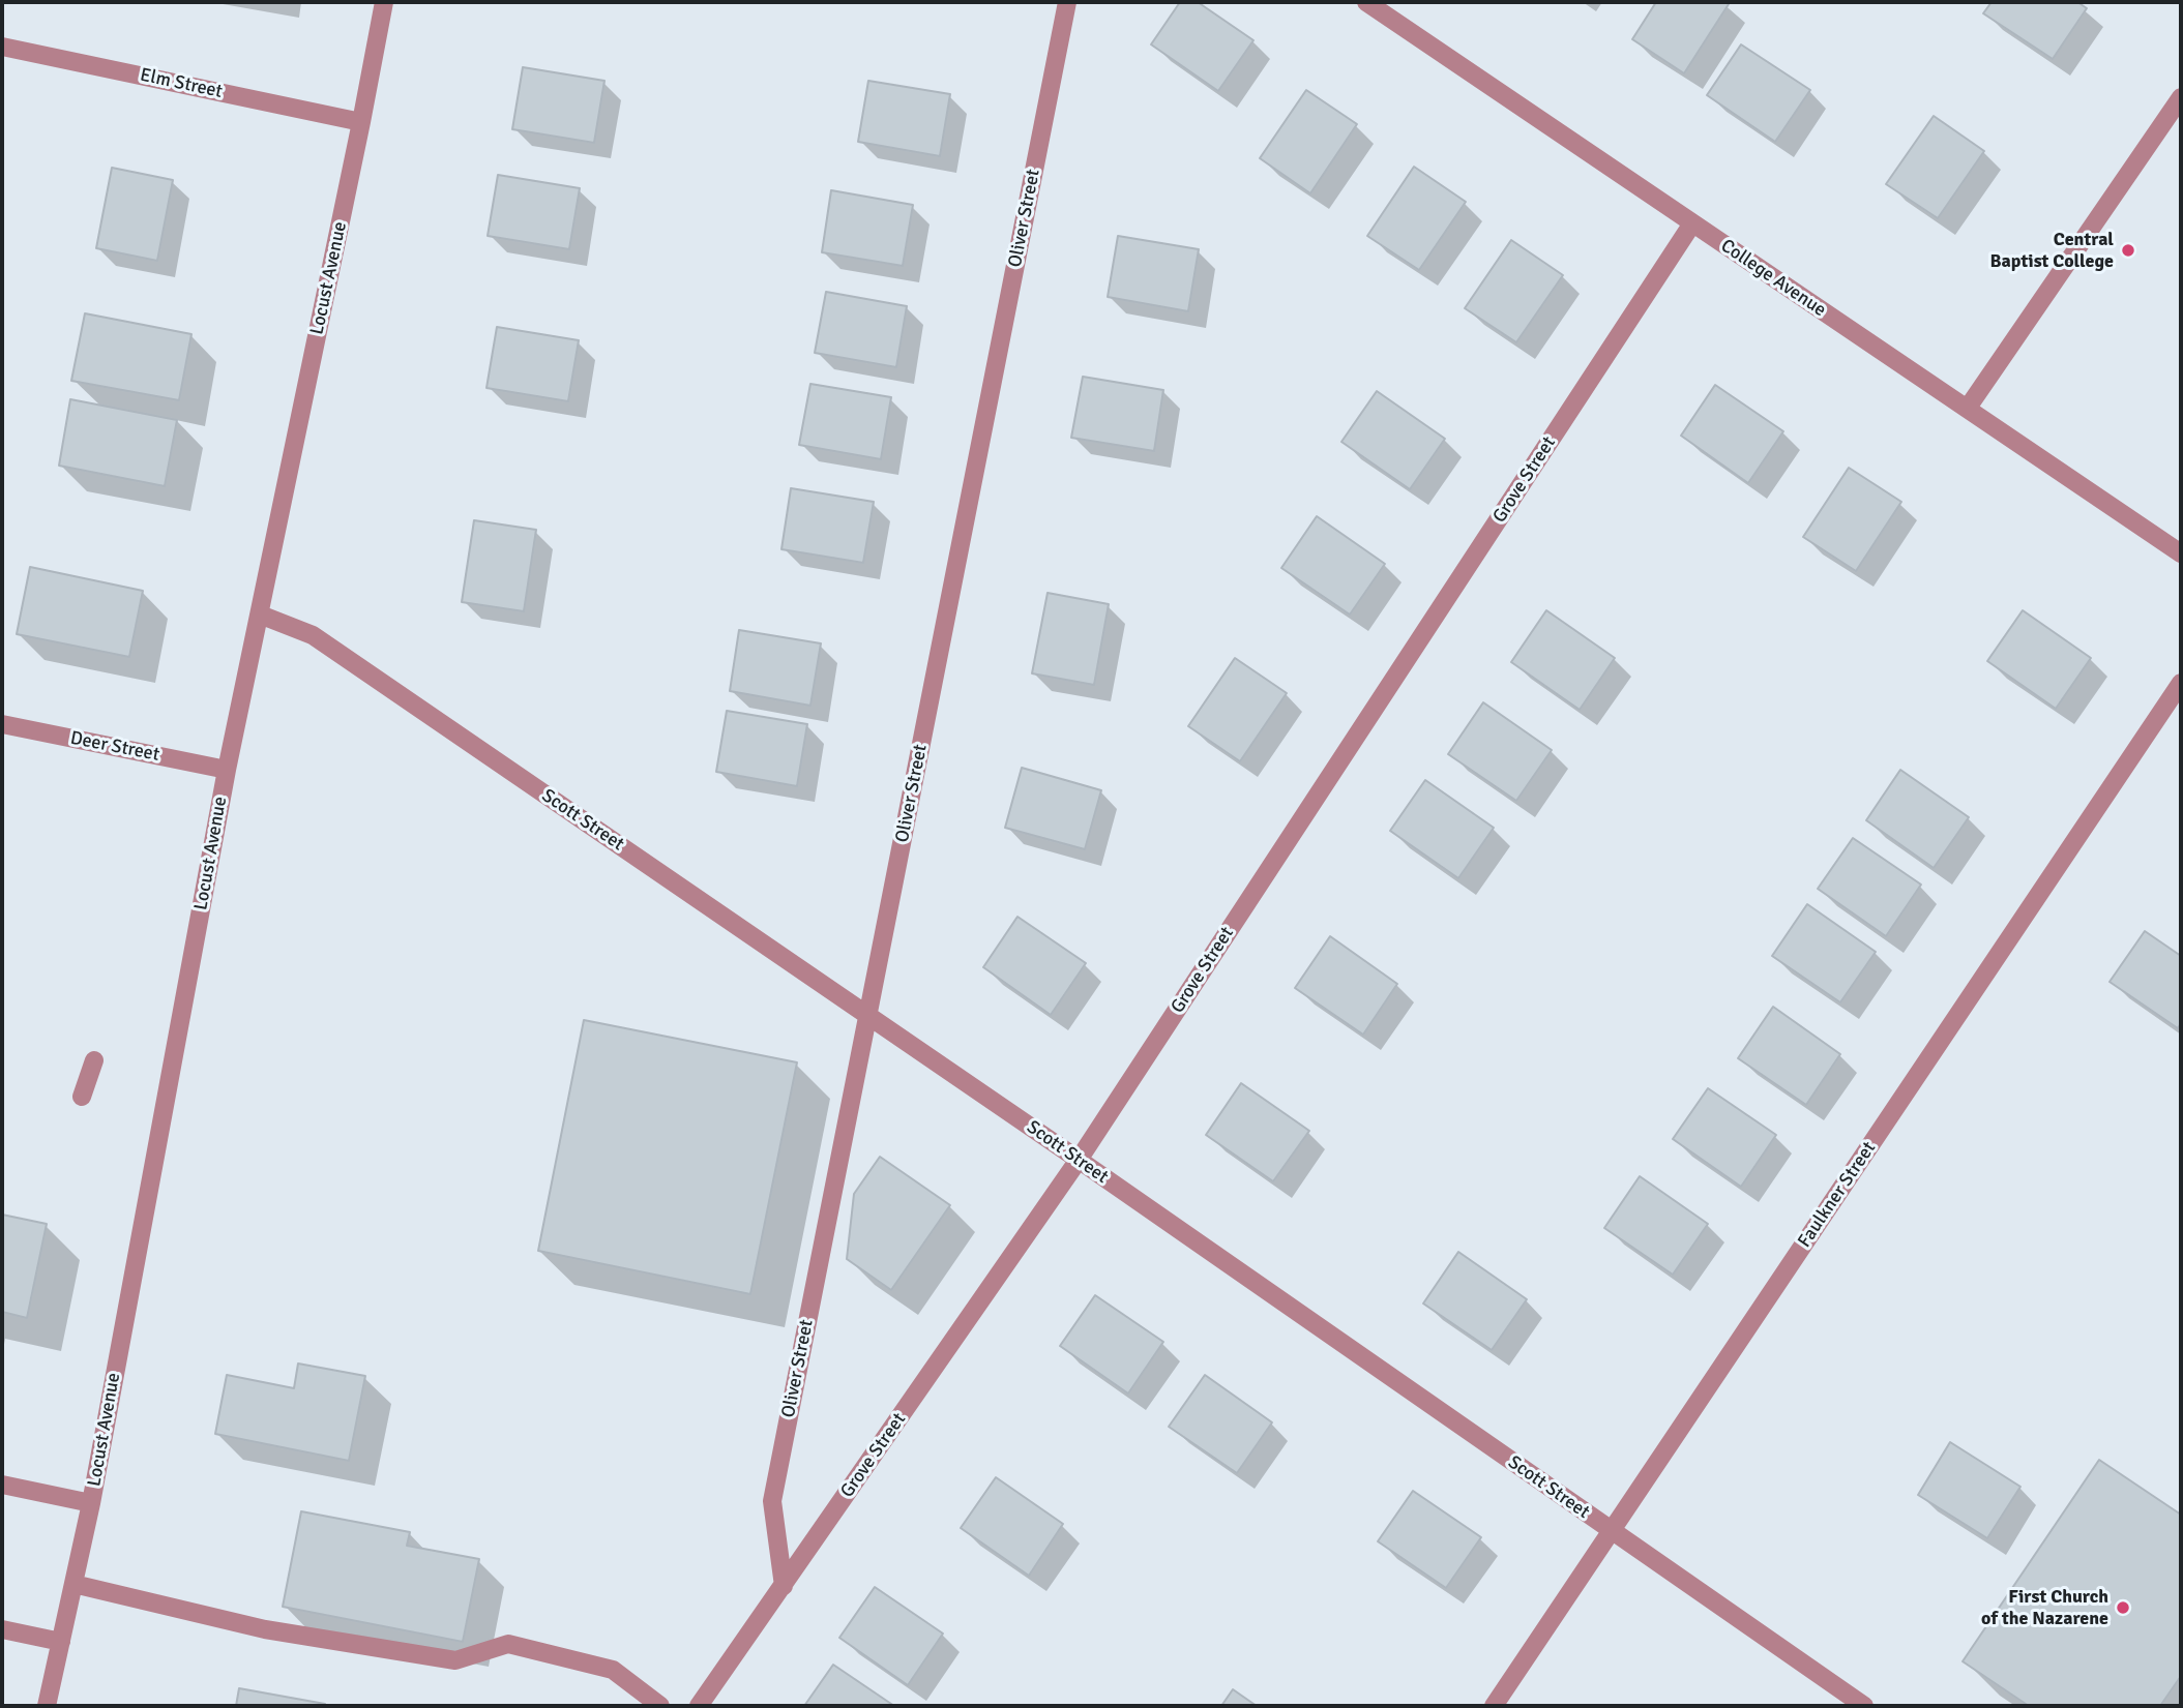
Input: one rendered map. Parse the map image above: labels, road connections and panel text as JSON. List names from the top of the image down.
{
  "streets": {
    "street": [
      "Elm Street",
      "Oliver Street",
      "Locust Avenue",
      "College Avenue",
      "Grove Street",
      "Deer Street",
      "Scott Street",
      "Faulkner Street"
    ]
  },
  "crossings": [
    ["Elm Street", "Locust Avenue"],
    ["Oliver Street", "Grove Street"],
    ["Oliver Street", "Scott Street"],
    ["Locust Avenue", "Deer Street"],
    ["Locust Avenue", "Scott Street"],
    ["College Avenue", "Grove Street"],
    ["Grove Street", "Scott Street"],
    ["Scott Street", "Faulkner Street"]
  ],
  "places": ["Central Baptist College", "First Church of the Nazarene"]
}
